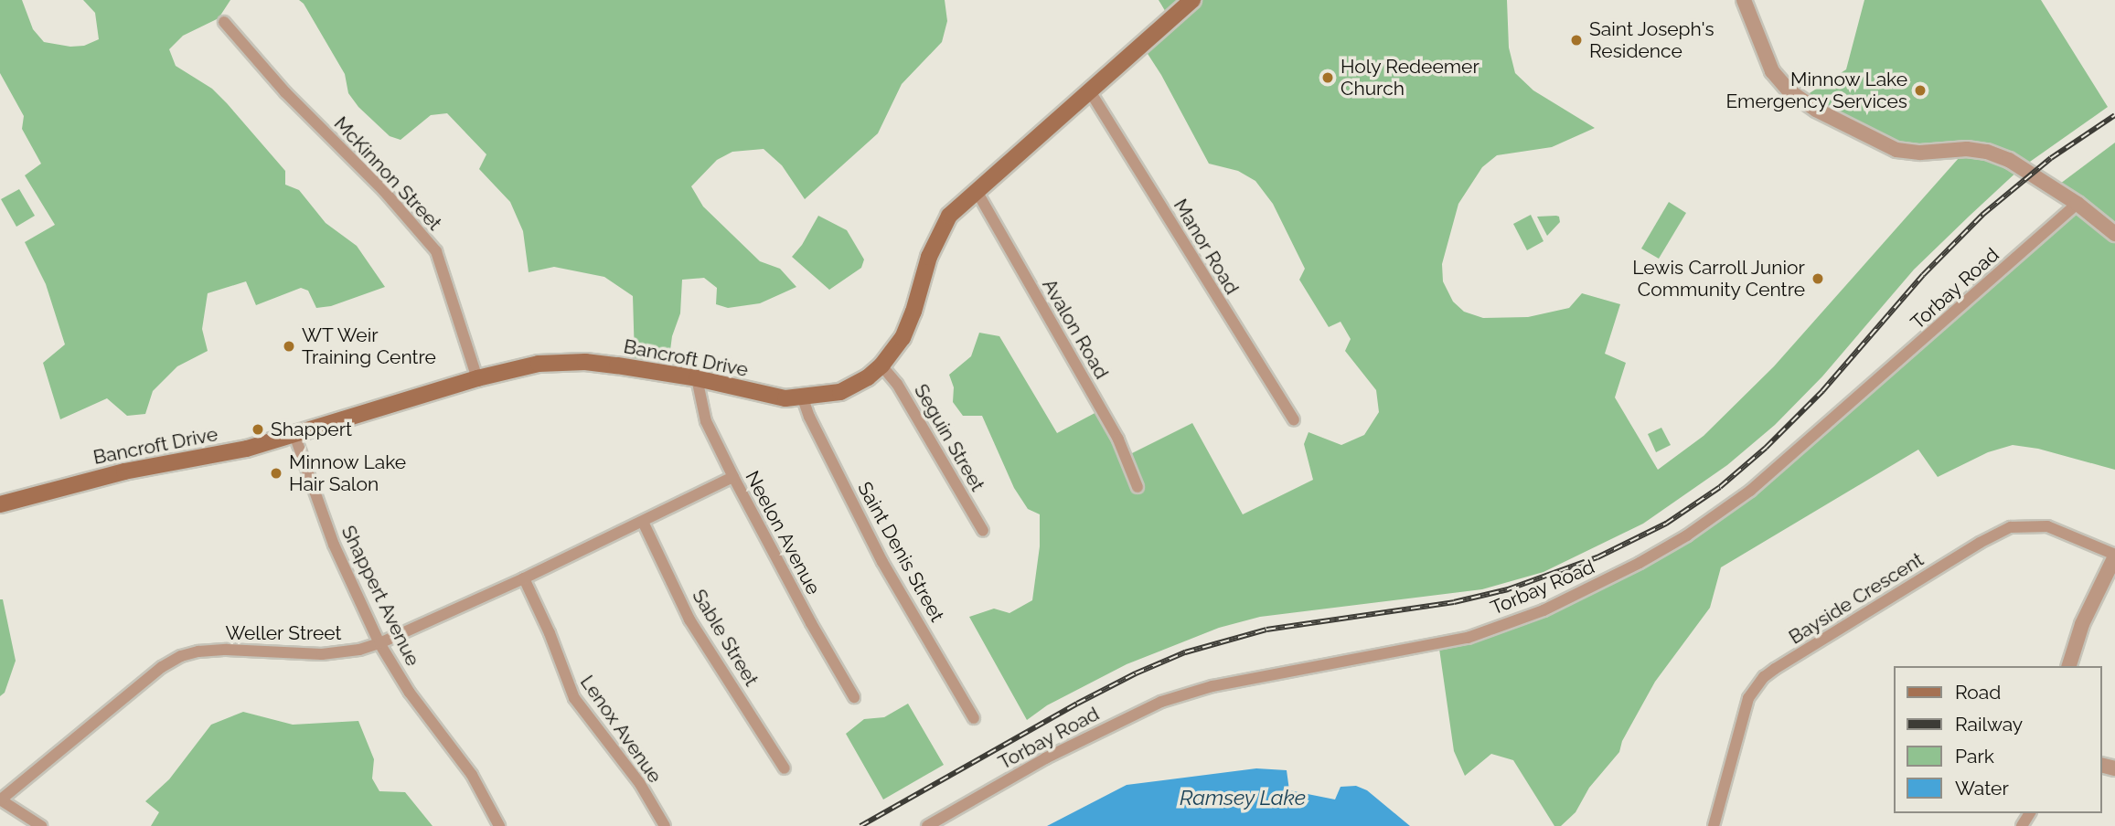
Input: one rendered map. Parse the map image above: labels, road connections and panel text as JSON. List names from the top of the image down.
{
  "streets": {
    "main road": ["Bancroft Drive"],
    "street": [
      "McKinnon Street",
      "Manor Road",
      "Torbay Road",
      "Avalon Road",
      "Seguin Street",
      "Neelon Avenue",
      "Saint Denis Street",
      "Shappert Avenue",
      "Bayside Crescent",
      "Weller Street",
      "Sable Street",
      "Lenox Avenue"
    ]
  },
  "crossings": [
    ["McKinnon Street", "Bancroft Drive"],
    ["Manor Road", "Bancroft Drive"],
    ["Avalon Road", "Bancroft Drive"],
    ["Bancroft Drive", "Seguin Street"],
    ["Bancroft Drive", "Neelon Avenue"],
    ["Bancroft Drive", "Saint Denis Street"],
    ["Bancroft Drive", "Shappert Avenue"],
    ["Neelon Avenue", "Weller Street"],
    ["Shappert Avenue", "Weller Street"],
    ["Weller Street", "Sable Street"],
    ["Weller Street", "Lenox Avenue"]
  ],
  "water": ["Ramsey Lake"],
  "places": [
    "Saint Joseph's Residence",
    "Holy Redeemer Church",
    "Minnow Lake Emergency Services",
    "Lewis Carroll Junior Community Centre",
    "WT Weir Training Centre",
    "Shappert",
    "Minnow Lake Hair Salon"
  ],
  "legend": [
    "Road",
    "Railway",
    "Park",
    "Water"
  ]
}
